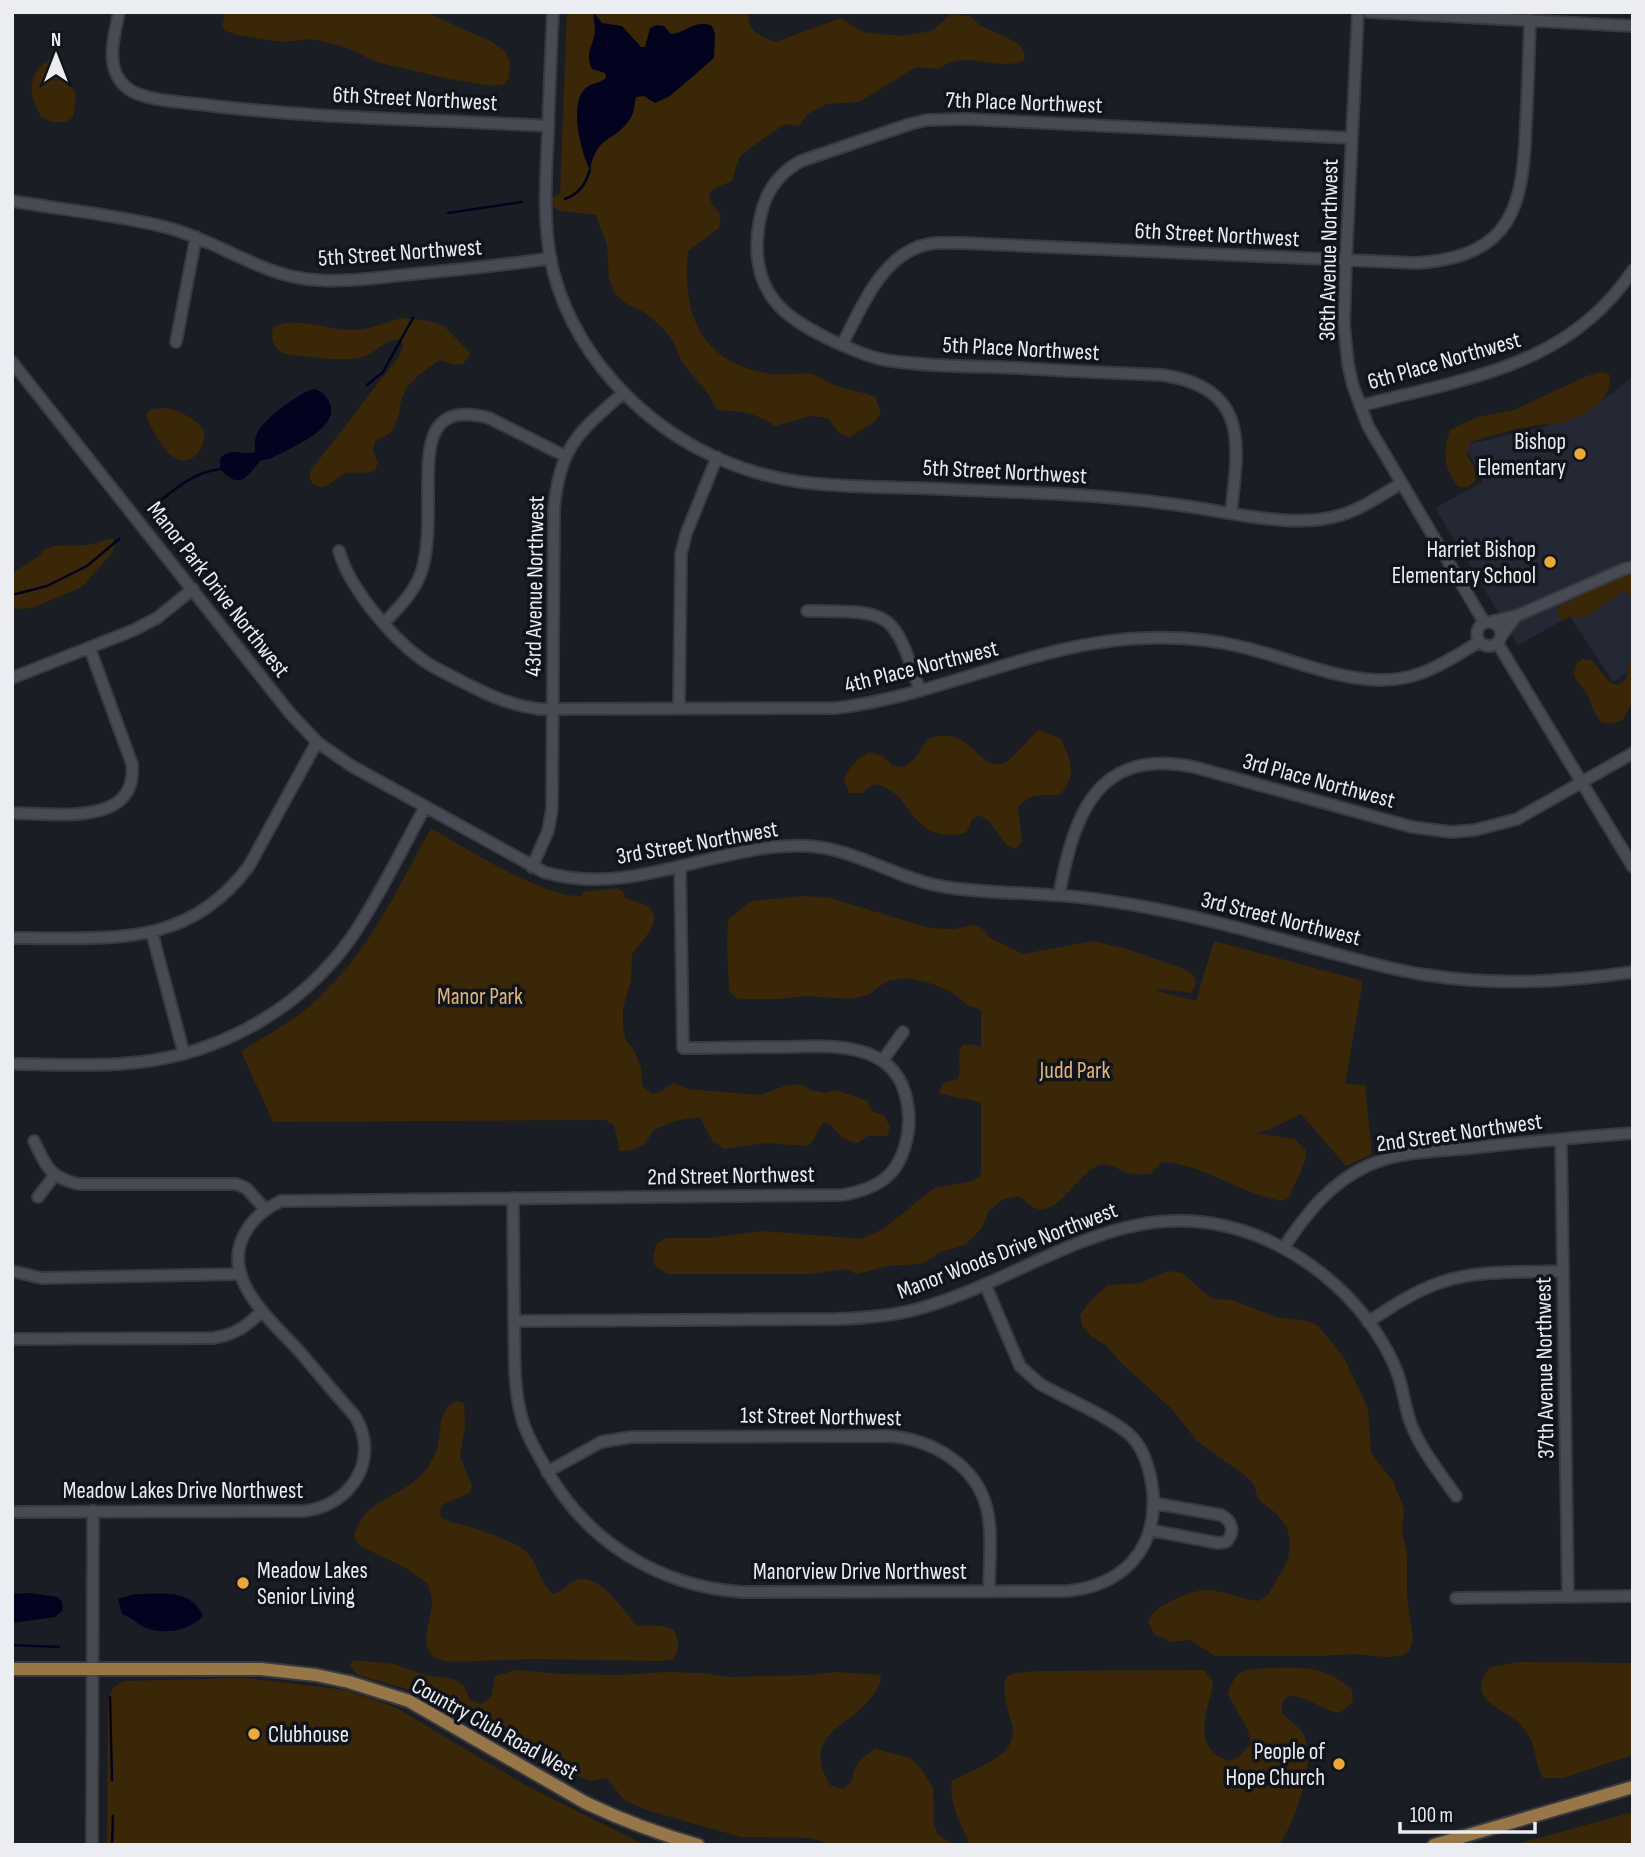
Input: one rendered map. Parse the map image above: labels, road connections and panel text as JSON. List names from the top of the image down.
{
  "streets": {
    "main road": ["Country Club Road West"],
    "street": [
      "6th Street Northwest",
      "7th Place Northwest",
      "36th Avenue Northwest",
      "5th Street Northwest",
      "5th Place Northwest",
      "6th Place Northwest",
      "43rd Avenue Northwest",
      "Manor Park Drive Northwest",
      "4th Place Northwest",
      "3rd Place Northwest",
      "3rd Street Northwest",
      "2nd Street Northwest",
      "Manor Woods Drive Northwest",
      "37th Avenue Northwest",
      "1st Street Northwest",
      "Meadow Lakes Drive Northwest",
      "Manorview Drive Northwest"
    ]
  },
  "crossings": [
    ["6th Street Northwest", "36th Avenue Northwest"],
    ["6th Street Northwest", "5th Place Northwest"],
    ["7th Place Northwest", "36th Avenue Northwest"],
    ["7th Place Northwest", "5th Place Northwest"],
    ["36th Avenue Northwest", "5th Street Northwest"],
    ["36th Avenue Northwest", "6th Place Northwest"],
    ["36th Avenue Northwest", "4th Place Northwest"],
    ["36th Avenue Northwest", "3rd Place Northwest"],
    ["5th Street Northwest", "5th Place Northwest"],
    ["5th Street Northwest", "43rd Avenue Northwest"],
    ["43rd Avenue Northwest", "4th Place Northwest"],
    ["43rd Avenue Northwest", "3rd Street Northwest"],
    ["Manor Park Drive Northwest", "3rd Street Northwest"],
    ["3rd Place Northwest", "3rd Street Northwest"],
    ["2nd Street Northwest", "Manor Woods Drive Northwest"],
    ["2nd Street Northwest", "37th Avenue Northwest"],
    ["2nd Street Northwest", "Manorview Drive Northwest"],
    ["Manor Woods Drive Northwest", "Manorview Drive Northwest"],
    ["1st Street Northwest", "Manorview Drive Northwest"]
  ],
  "parks": ["Manor Park", "Judd Park"],
  "places": [
    "Bishop Elementary",
    "Harriet Bishop Elementary School",
    "Meadow Lakes Senior Living",
    "Clubhouse",
    "People of Hope Church"
  ],
  "scale_bar": "100 m",
  "north": "top"
}
